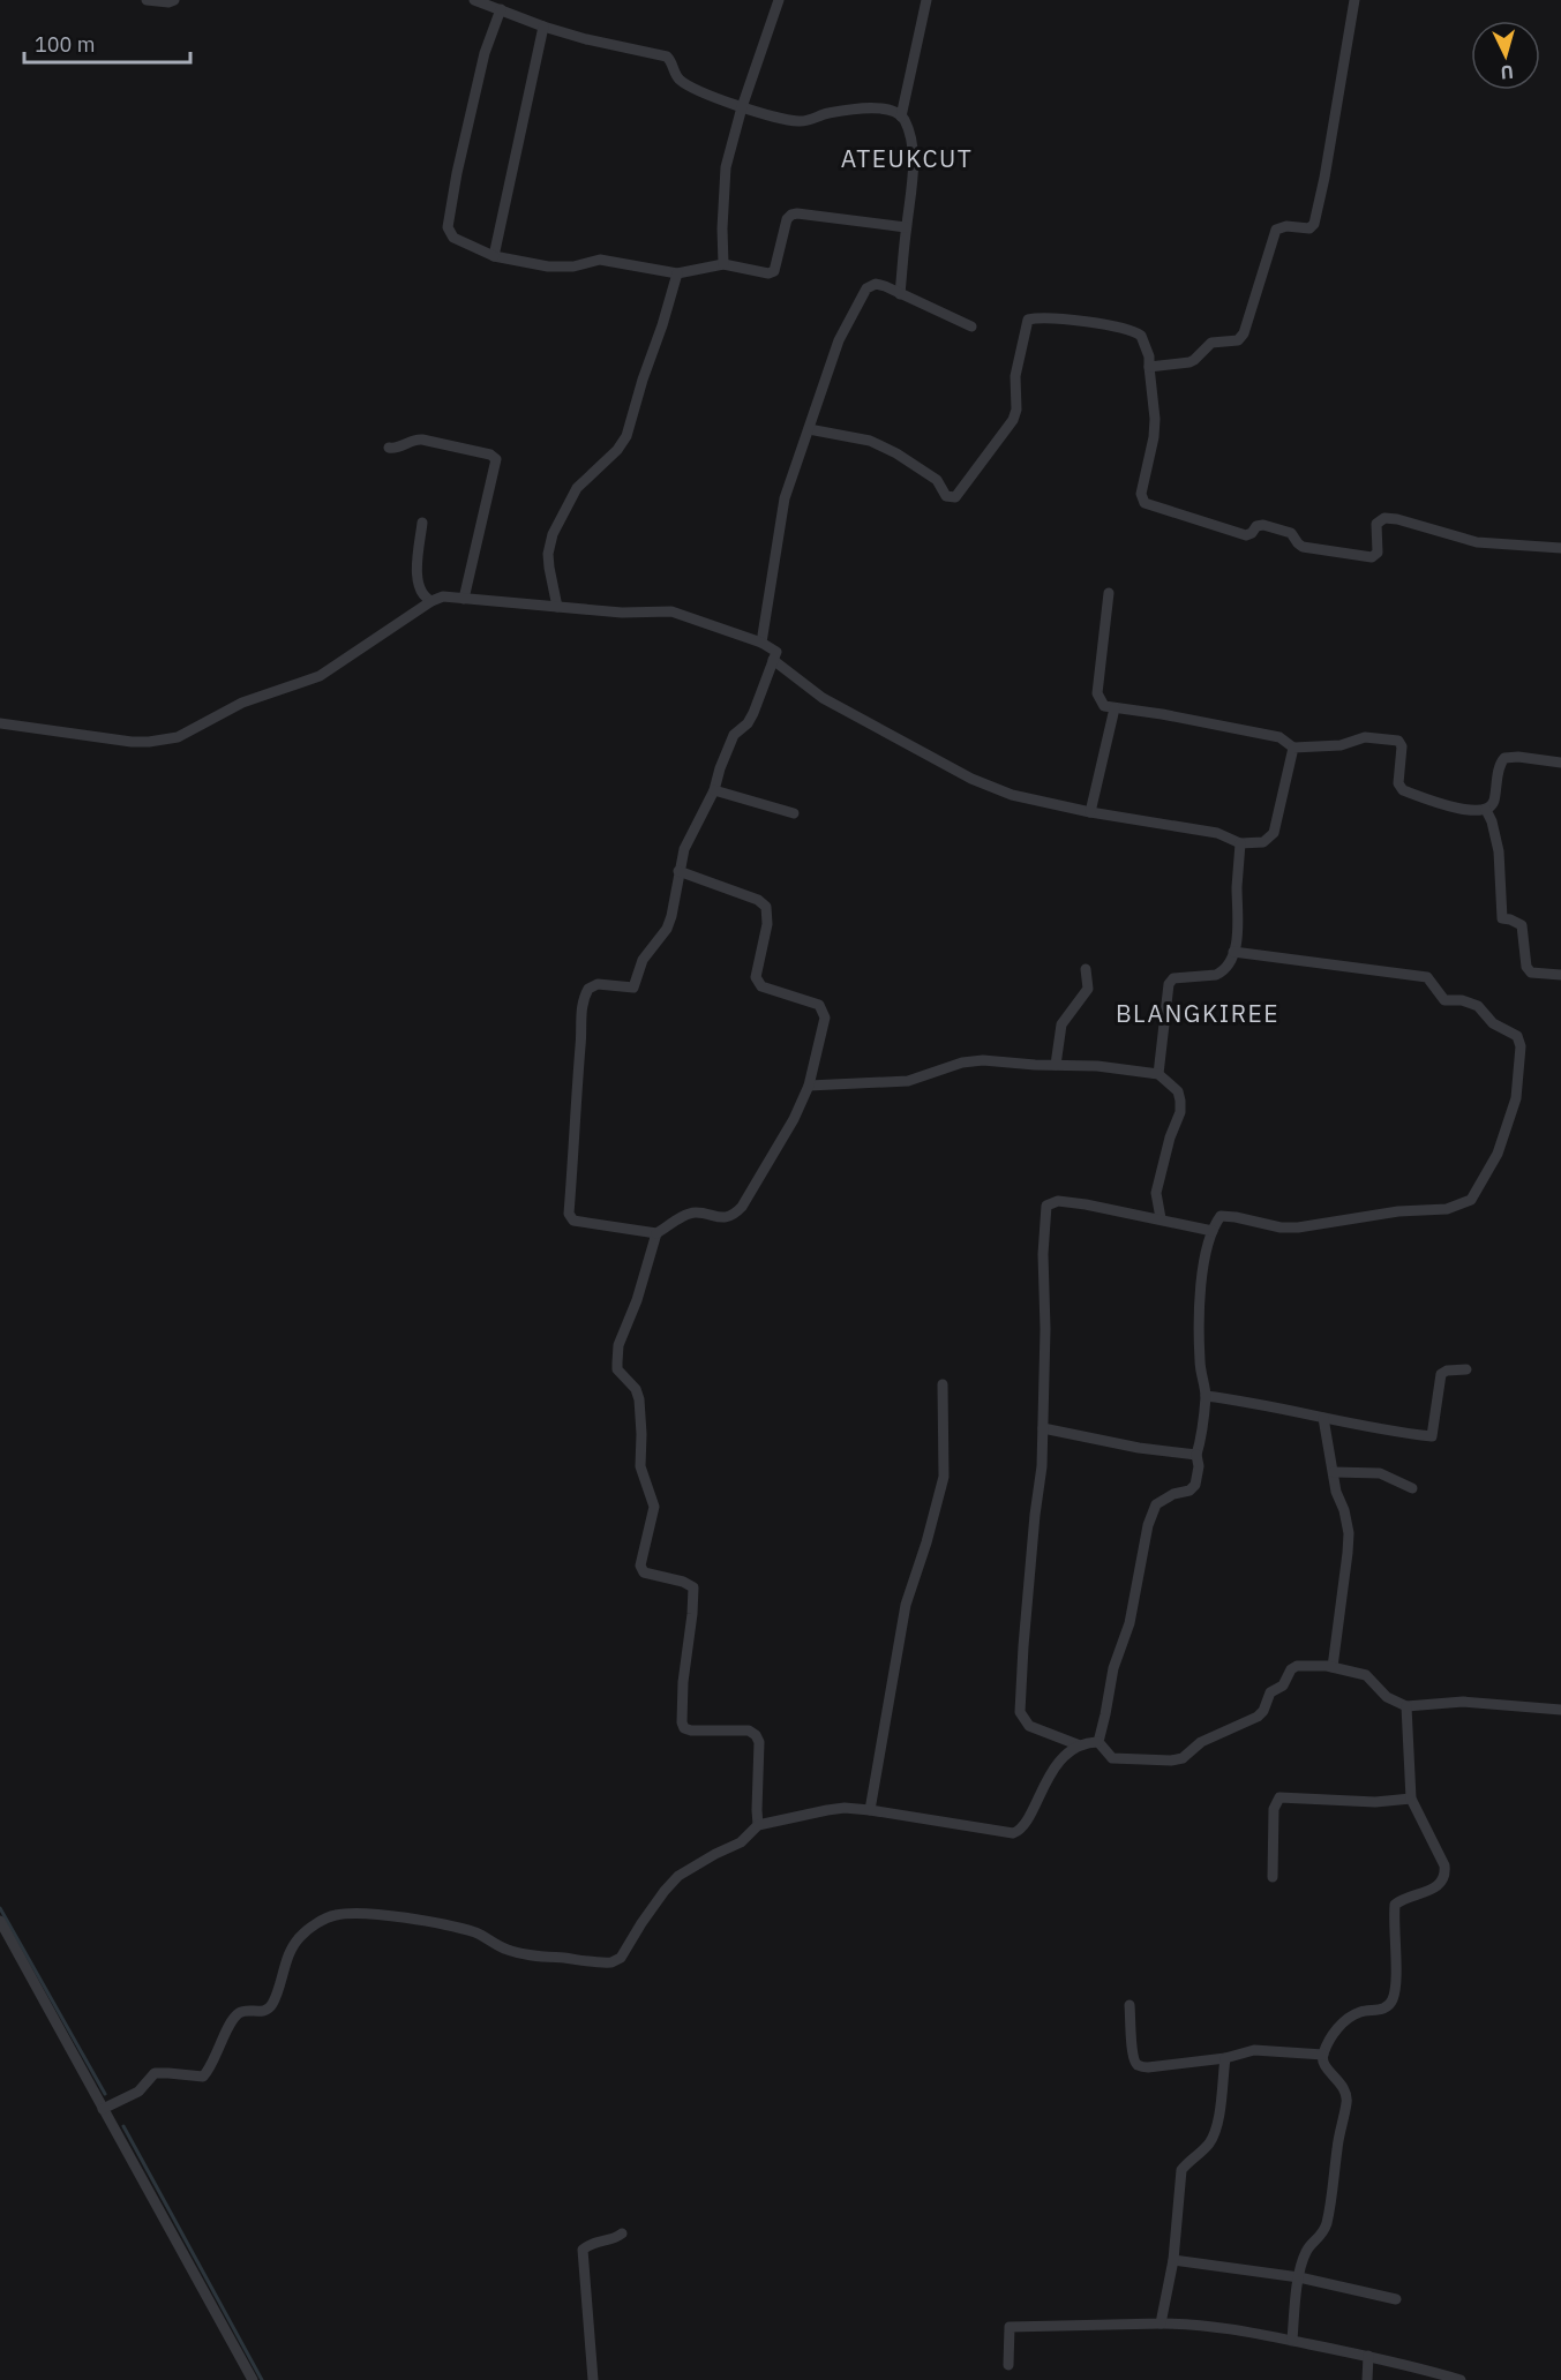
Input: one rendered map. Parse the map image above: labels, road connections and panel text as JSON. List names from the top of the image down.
{
  "districts": ["ATEUKCUT", "BLANGKIREE"],
  "scale_bar": "100 m",
  "north": "bottom"
}
